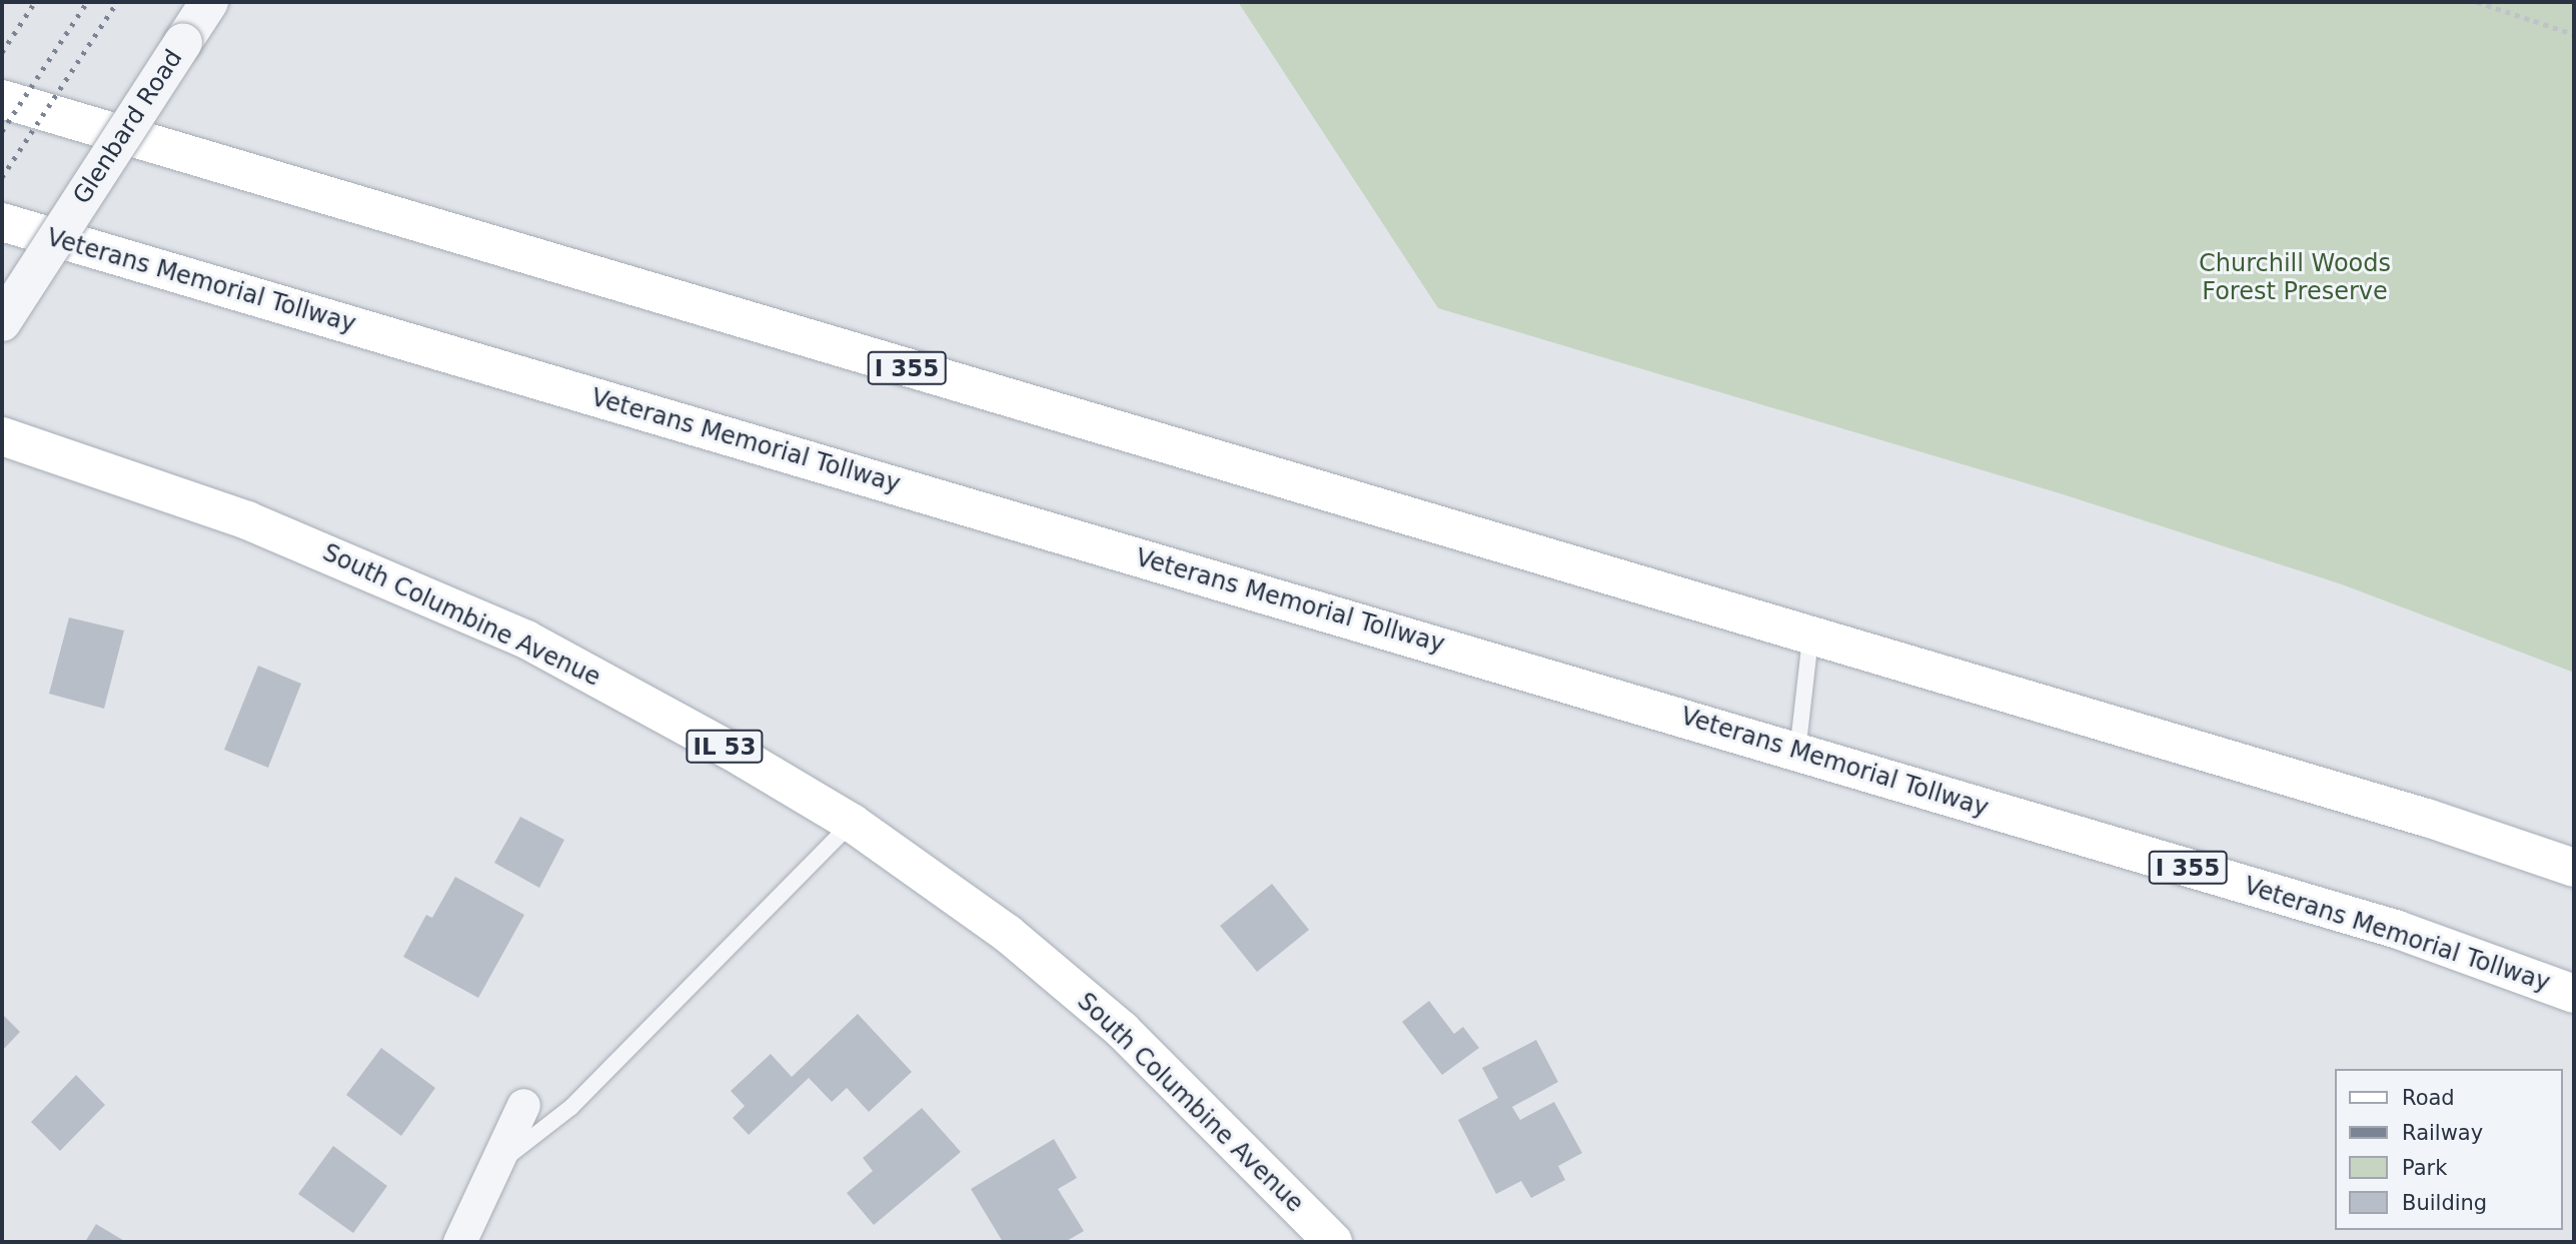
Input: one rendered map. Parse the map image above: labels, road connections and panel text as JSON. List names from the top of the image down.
{
  "streets": {
    "main road": [
      "Veterans Memorial Tollway",
      "I 355",
      "South Columbine Avenue",
      "IL 53"
    ],
    "street": ["Glenbard Road"]
  },
  "parks": ["Churchill Woods Forest Preserve"],
  "legend": [
    "Road",
    "Railway",
    "Park",
    "Building"
  ]
}
